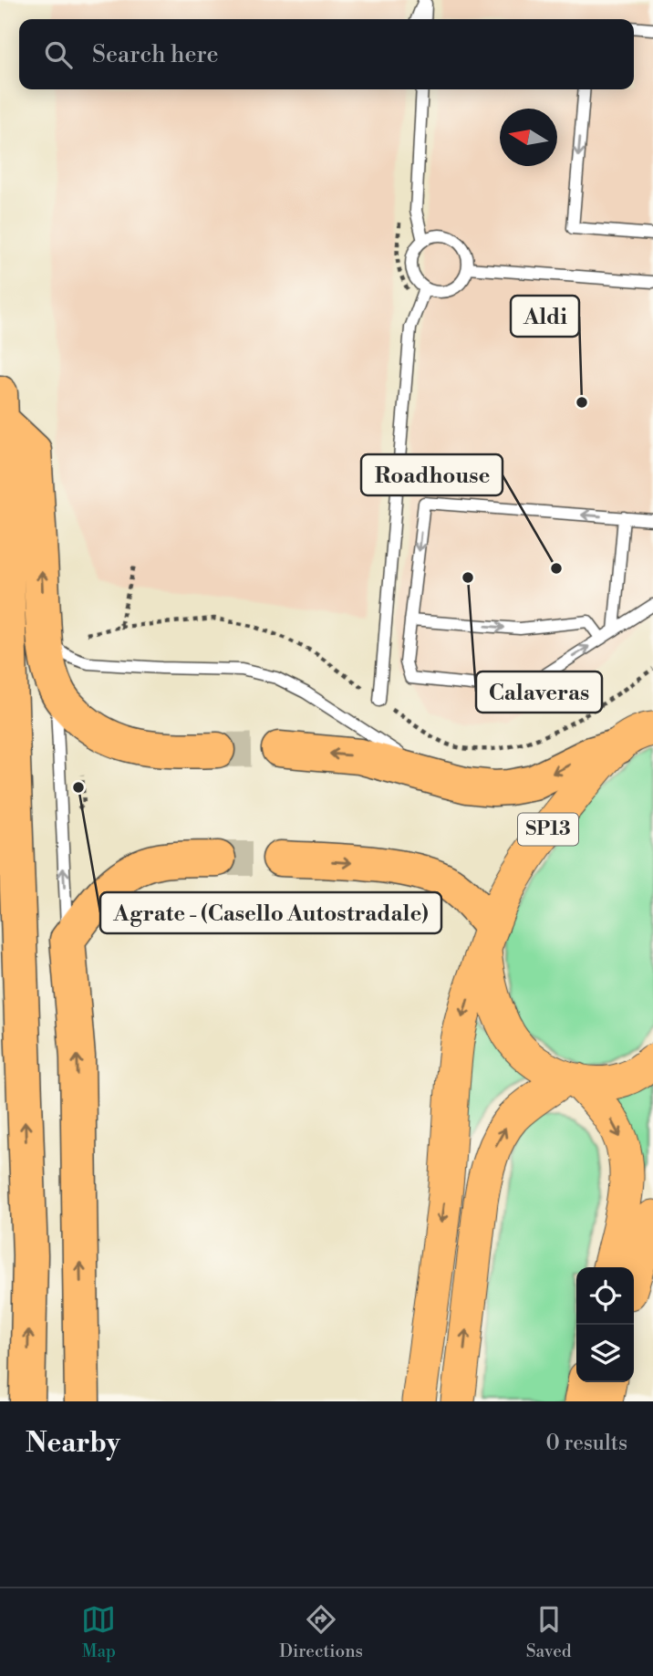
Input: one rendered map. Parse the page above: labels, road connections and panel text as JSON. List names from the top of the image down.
{
  "streets": {
    "main road": ["SP13"]
  },
  "places": [
    "Aldi",
    "Roadhouse",
    "Calaveras",
    "Agrate - (Casello Autostradale)"
  ],
  "north": "left",
  "page": {
    "search": "Search here",
    "heading": ["Nearby", "0 results"],
    "nav": ["Map", "Directions", "Saved"]
  }
}
